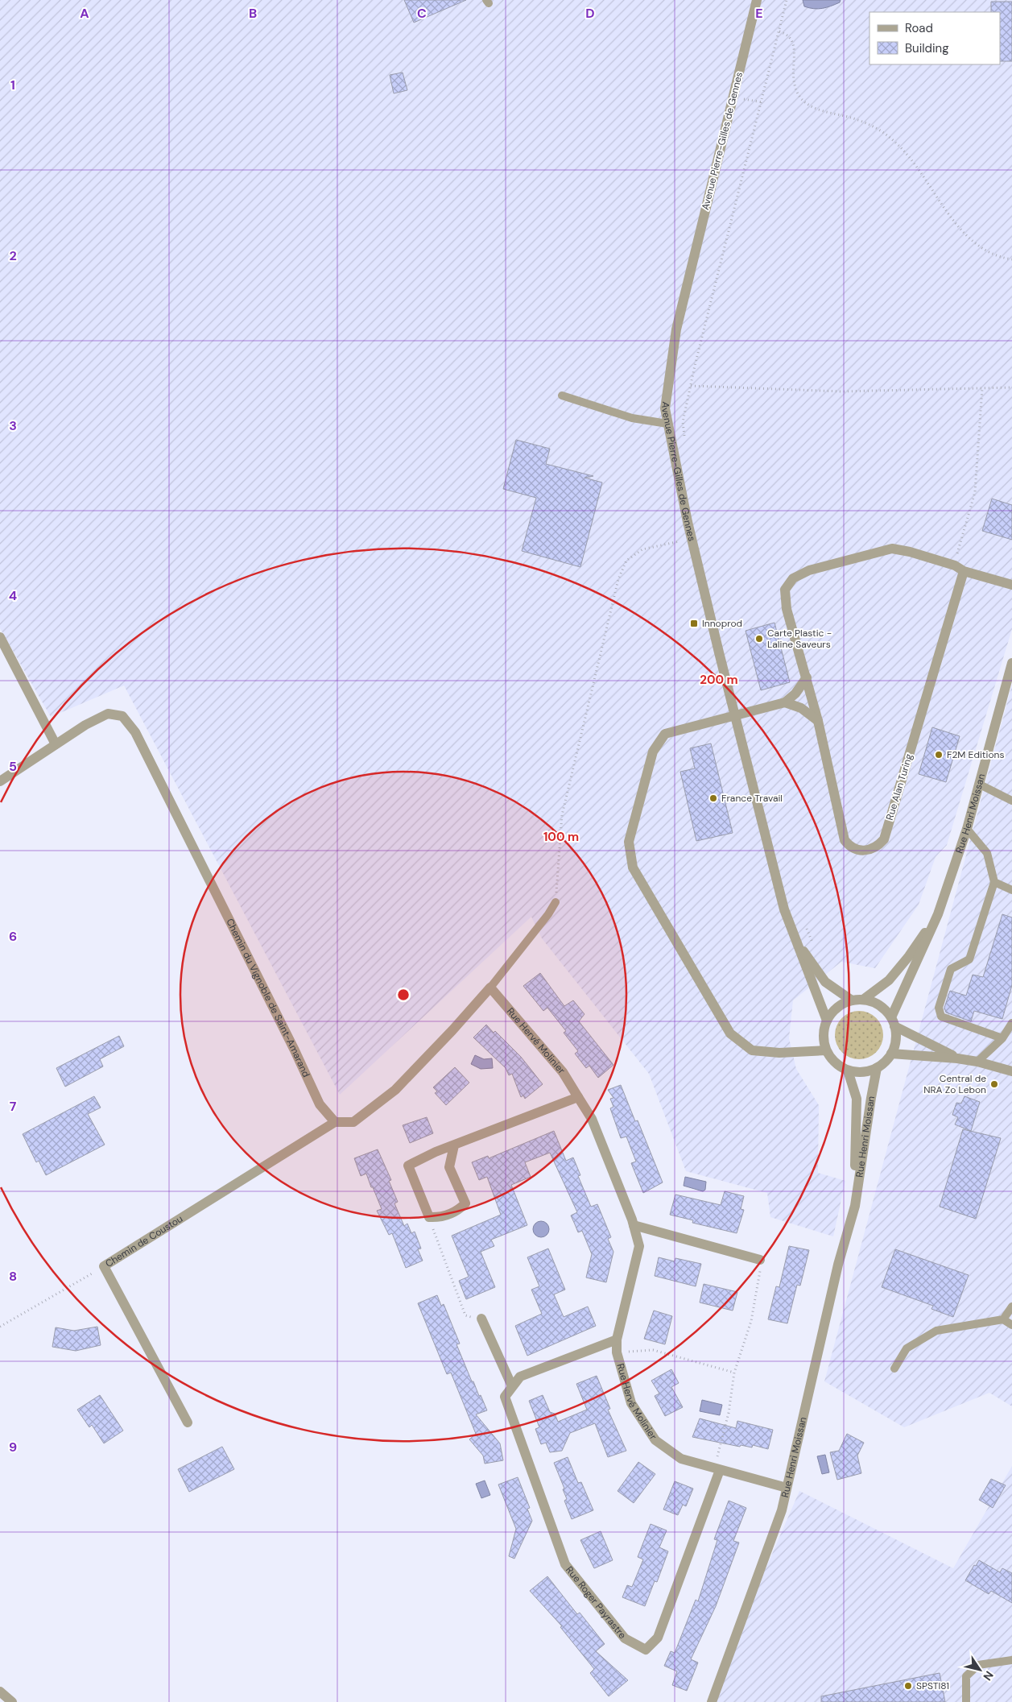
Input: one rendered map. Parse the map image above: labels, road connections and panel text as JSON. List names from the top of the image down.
{
  "streets": {
    "street": [
      "Avenue Pierre-Gilles de Gennes",
      "Rue Alan Turing",
      "Rue Henri Moissan",
      "Chemin du Vignoble de Saint-Amarand",
      "Rue Hervé Molinier",
      "Chemin de Coustou",
      "Rue Roger Payrastre"
    ]
  },
  "crossings": [
    ["Avenue Pierre-Gilles de Gennes", "Rue Henri Moissan"],
    ["Rue Henri Moissan", "Rue Hervé Molinier"],
    ["Chemin du Vignoble de Saint-Amarand", "Chemin de Coustou"],
    ["Rue Hervé Molinier", "Rue Roger Payrastre"]
  ],
  "places": {
    "transit": ["Innoprod"],
    "other": [
      "Carte Plastic - Laline Saveurs",
      "F2M Editions",
      "France Travail",
      "Central de NRA Zo Lebon",
      "SPSTI81"
    ]
  },
  "legend": ["Road", "Building"],
  "north": "bottom right",
  "grid": {
    "columns": [
      "A",
      "B",
      "C",
      "D",
      "E"
    ],
    "rows": [
      "1",
      "2",
      "3",
      "4",
      "5",
      "6",
      "7",
      "8",
      "9"
    ]
  },
  "rings": ["200 m", "100 m"]
}
